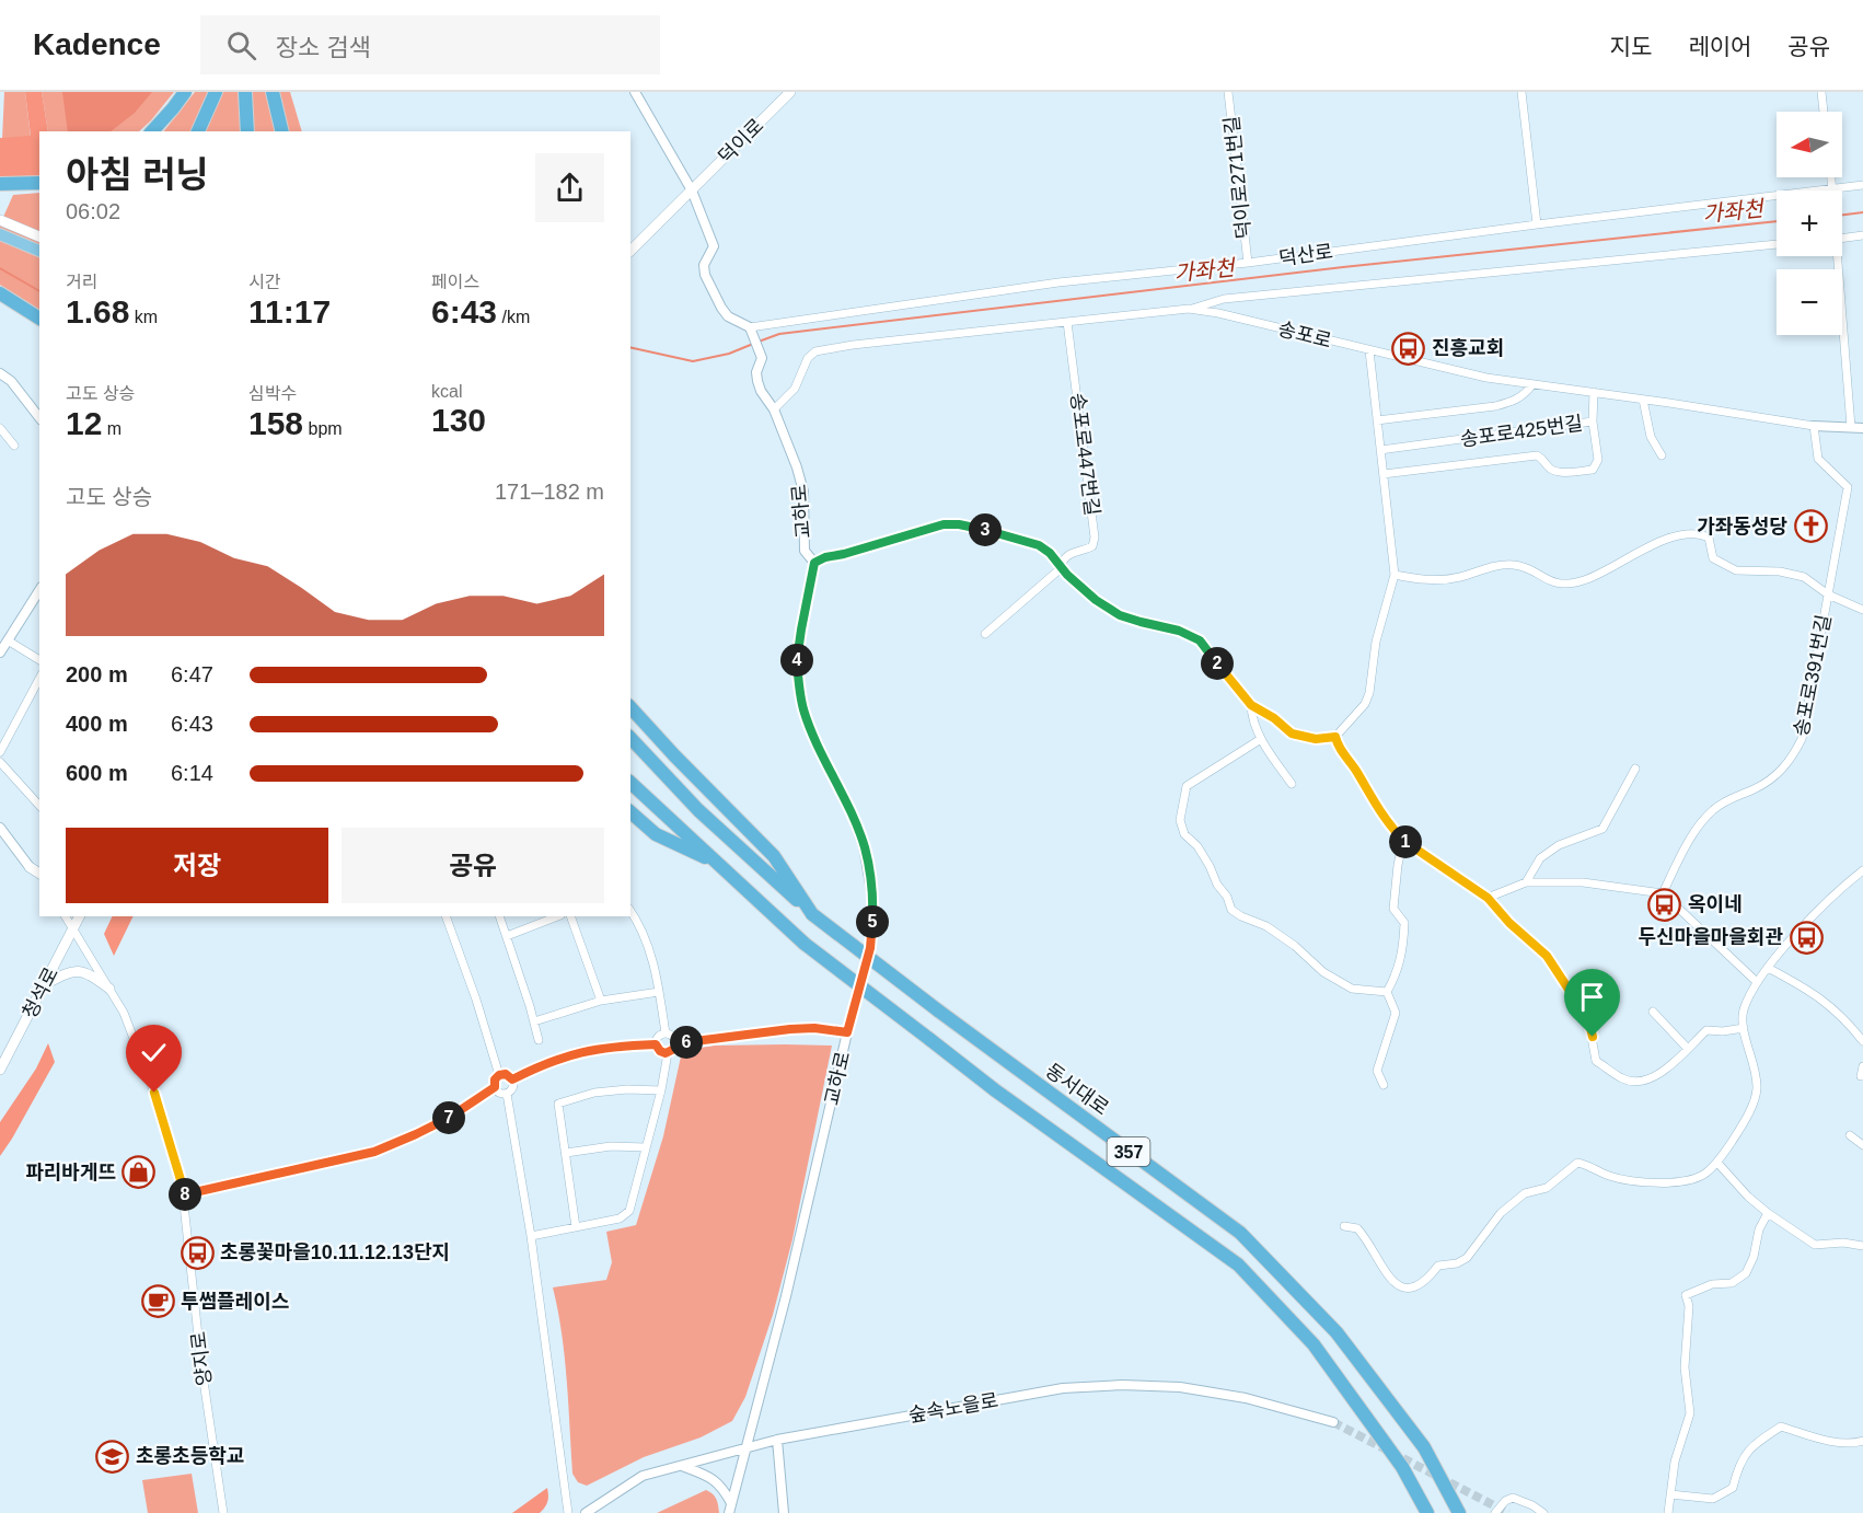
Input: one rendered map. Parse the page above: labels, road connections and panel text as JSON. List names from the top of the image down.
{
  "streets": {
    "highway": ["동서대로", "357"],
    "main road": ["덕이로", "청석로"],
    "street": [
      "덕이로271번길",
      "덕산로",
      "송포로",
      "송포로425번길",
      "송포로447번길",
      "교하로",
      "송포로391번길",
      "양지로",
      "숲속노을로"
    ]
  },
  "crossings": [
    ["덕이로271번길", "덕산로"],
    ["덕산로", "송포로"],
    ["덕산로", "교하로"],
    ["송포로", "송포로447번길"],
    ["송포로", "교하로"],
    ["송포로", "송포로391번길"],
    ["교하로", "숲속노을로"],
    ["청석로", "양지로"]
  ],
  "water": ["가좌천"],
  "places": {
    "bus stop": [
      "진흥교회",
      "옥이네",
      "두신마을마을회관",
      "초롱꽃마을10.11.12.13단지"
    ],
    "church": ["가좌동성당"],
    "shop": ["파리바게뜨"],
    "cafe": ["투썸플레이스"],
    "school or university": ["초롱초등학교"]
  },
  "north": "left",
  "page": {
    "header": "Kadence",
    "search": "장소 검색",
    "nav": ["지도", "레이어", "공유"],
    "map_buttons": ["+", "−"],
    "heading": ["아침 러닝", "06:02"],
    "stats": [
      ["거리", "1.68 km"],
      ["시간", "11:17"],
      ["페이스", "6:43 /km"],
      ["고도 상승", "12 m"],
      ["심박수", "158 bpm"],
      ["kcal", "130"]
    ],
    "chart": ["고도 상승", "171–182 m"],
    "pins": [
      "3",
      "4",
      "2",
      "1",
      "5",
      "6",
      "7",
      "8"
    ],
    "list": [
      {
        "name": "200 m",
        "note": "6:47"
      },
      {
        "name": "400 m",
        "note": "6:43"
      },
      {
        "name": "600 m",
        "note": "6:14"
      }
    ],
    "buttons": ["저장", "공유"]
  }
}
